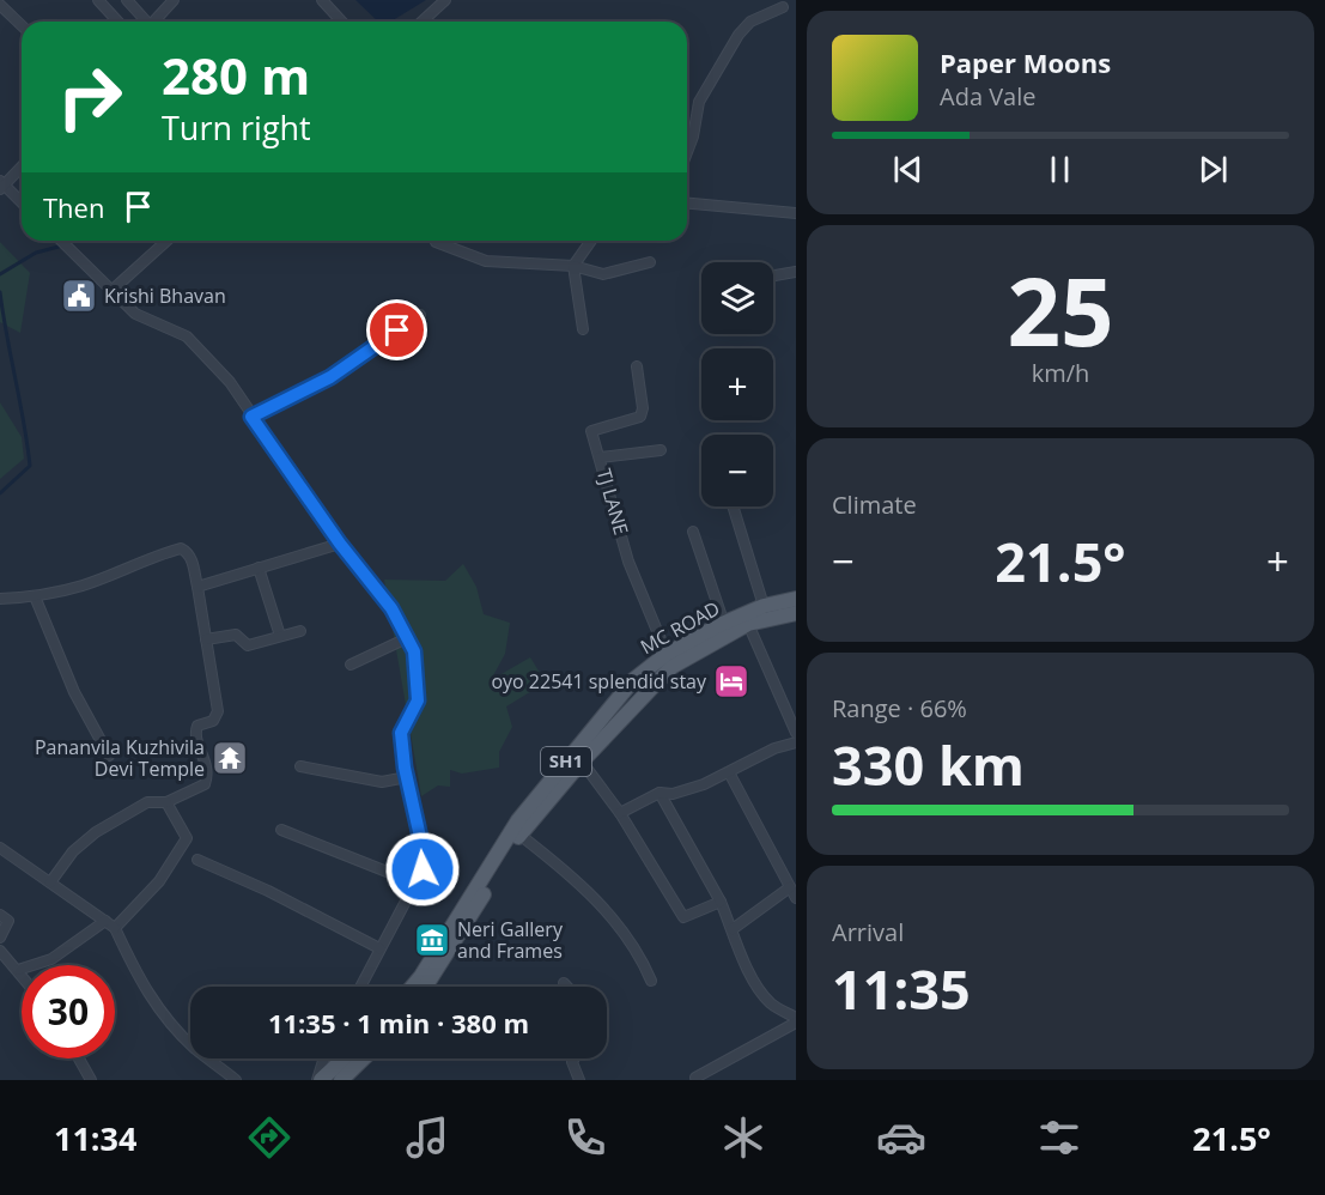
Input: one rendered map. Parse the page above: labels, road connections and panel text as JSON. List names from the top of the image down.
{
  "streets": {
    "main road": ["MC ROAD", "SH1"],
    "street": ["TJ LANE"]
  },
  "crossings": [
    ["TJ LANE", "MC ROAD"]
  ],
  "places": {
    "public building": ["Krishi Bhavan"],
    "hotel": ["oyo 22541 splendid stay"],
    "temple": ["Pananvila Kuzhivila Devi Temple"],
    "museum": ["Neri Gallery and Frames"]
  },
  "page": {
    "turn": ["280 m", "Turn right"],
    "song": ["Paper Moons", "Ada Vale"],
    "then": "Then",
    "tile": [
      ["25", "km/h"],
      "Climate",
      ["Range · 66%", "330 km"],
      ["Arrival", "11:35"]
    ],
    "map_buttons": ["+", "−"],
    "heat": ["−", "21.5°", "+"],
    "limit": "30",
    "trip": "11:35 · 1 min · 380 m",
    "tabs": ["11:34", "21.5°"]
  }
}
